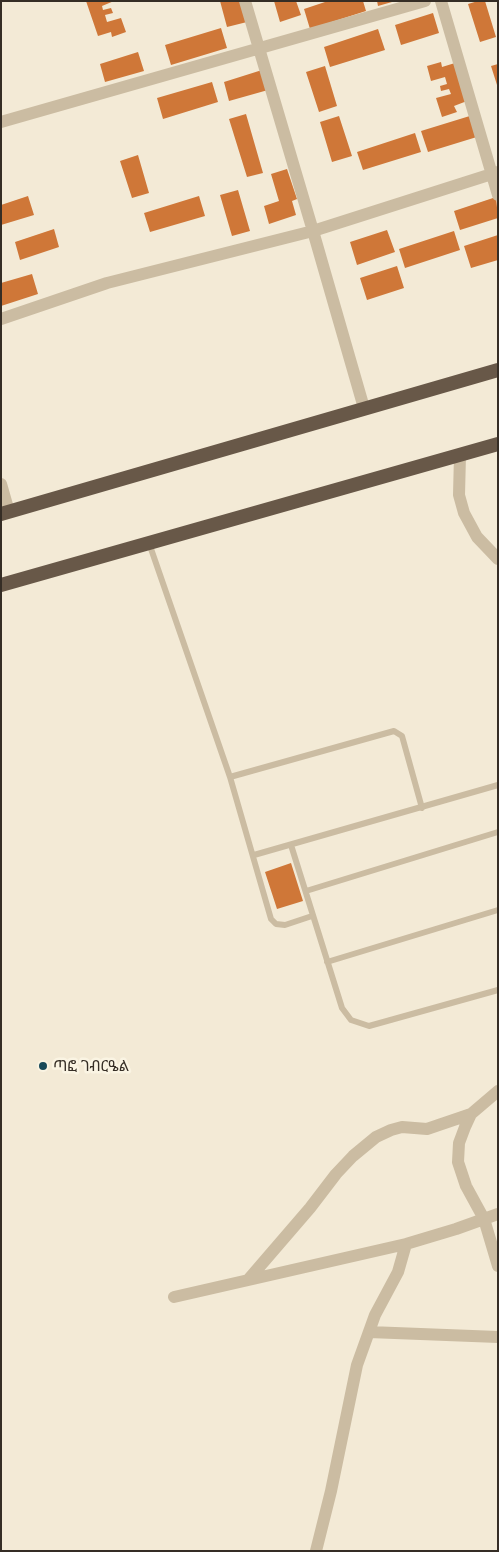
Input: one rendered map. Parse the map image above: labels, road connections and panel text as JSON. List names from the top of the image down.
{
  "places": ["ጣፎ ገብርዔል"]
}
